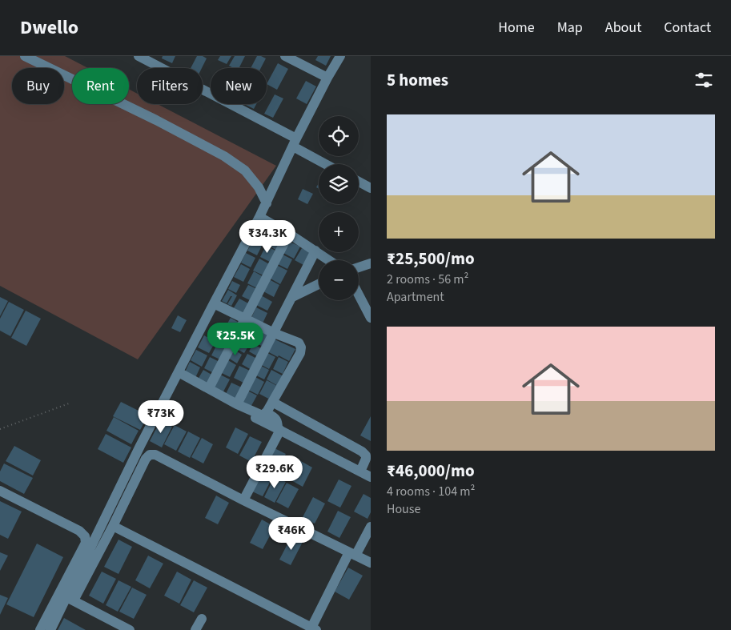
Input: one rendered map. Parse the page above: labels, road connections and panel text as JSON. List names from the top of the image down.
{
  "page": {
    "header": "Dwello",
    "nav": [
      "Home",
      "Map",
      "About",
      "Contact"
    ],
    "heading": "5 homes",
    "chip": [
      "Buy",
      "Rent",
      "Filters",
      "New"
    ],
    "list": [
      {
        "name": "₹25,500/mo",
        "note": "2 rooms · 56 m² · Apartment"
      },
      {
        "name": "₹46,000/mo",
        "note": "4 rooms · 104 m² · House"
      }
    ],
    "map_buttons": ["+", "−"],
    "price": [
      "₹34.3K",
      "₹25.5K",
      "₹73K",
      "₹29.6K",
      "₹46K"
    ]
  }
}
